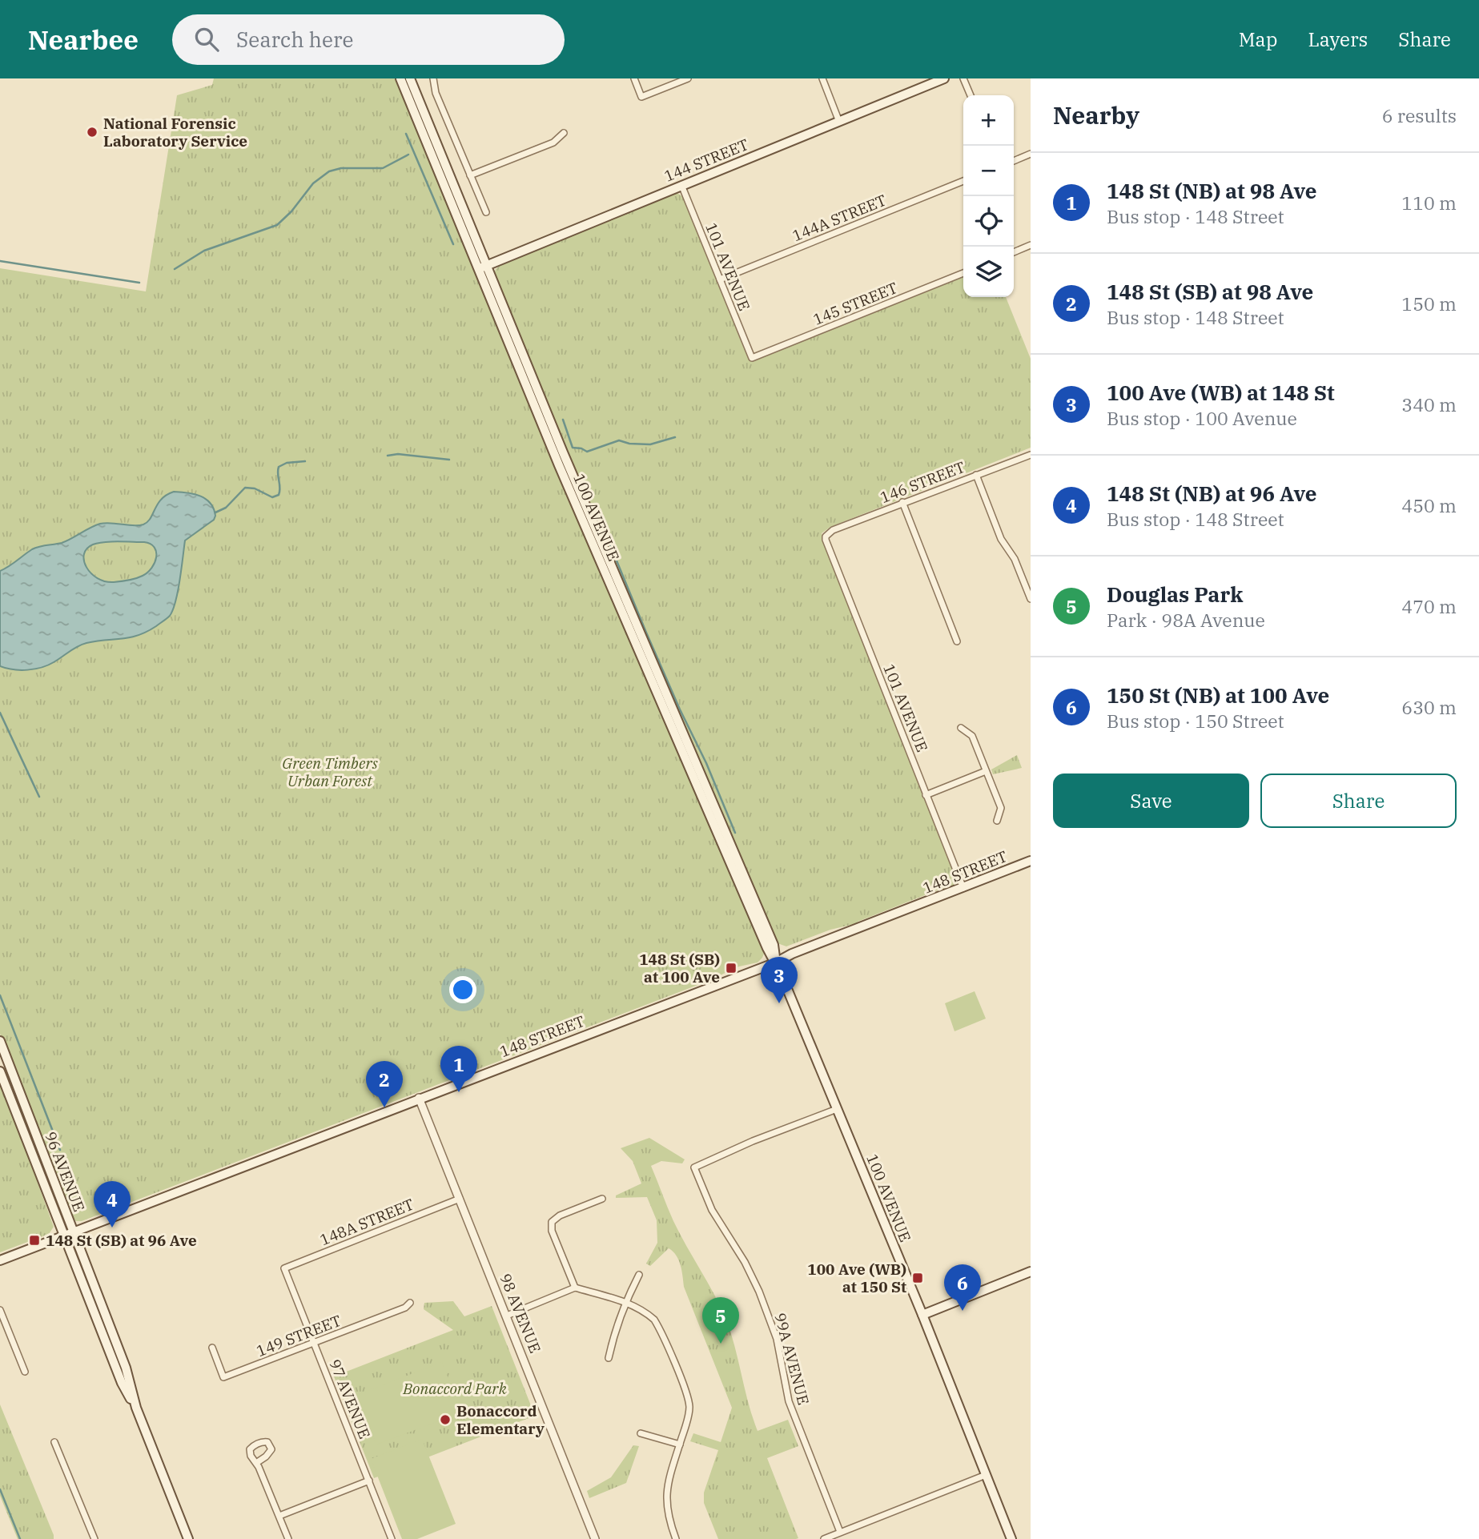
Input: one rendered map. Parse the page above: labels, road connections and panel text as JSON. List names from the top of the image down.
{
  "streets": {
    "main road": [
      "144 STREET",
      "100 AVENUE",
      "148 STREET",
      "96 AVENUE"
    ],
    "street": [
      "144A STREET",
      "101 AVENUE",
      "145 STREET",
      "146 STREET",
      "148A STREET",
      "98 AVENUE",
      "149 STREET",
      "99A AVENUE",
      "97 AVENUE"
    ]
  },
  "crossings": [
    ["144 STREET", "101 AVENUE"],
    ["144 STREET", "100 AVENUE"],
    ["144A STREET", "101 AVENUE"],
    ["101 AVENUE", "145 STREET"],
    ["101 AVENUE", "146 STREET"],
    ["101 AVENUE", "148 STREET"],
    ["100 AVENUE", "148 STREET"],
    ["100 AVENUE", "99A AVENUE"],
    ["148 STREET", "96 AVENUE"],
    ["148 STREET", "98 AVENUE"],
    ["148A STREET", "98 AVENUE"],
    ["148A STREET", "97 AVENUE"],
    ["149 STREET", "97 AVENUE"]
  ],
  "parks": ["Green Timbers Urban Forest", "Bonaccord Park"],
  "places": {
    "other": ["National Forensic Laboratory Service", "Bonaccord Elementary"],
    "transit": ["148 St (SB) at 100 Ave", "148 St (SB) at 96 Ave", "100 Ave (WB) at 150 St"]
  },
  "page": {
    "header": "Nearbee",
    "search": "Search here",
    "nav": ["Map", "Layers", "Share"],
    "heading": ["Nearby", "6 results"],
    "map_buttons": ["+", "−"],
    "list": [
      {
        "mark": "1",
        "name": "148 St (NB) at 98 Ave",
        "note": "Bus stop · 148 Street",
        "value": "110 m"
      },
      {
        "mark": "2",
        "name": "148 St (SB) at 98 Ave",
        "note": "Bus stop · 148 Street",
        "value": "150 m"
      },
      {
        "mark": "3",
        "name": "100 Ave (WB) at 148 St",
        "note": "Bus stop · 100 Avenue",
        "value": "340 m"
      },
      {
        "mark": "4",
        "name": "148 St (NB) at 96 Ave",
        "note": "Bus stop · 148 Street",
        "value": "450 m"
      },
      {
        "mark": "5",
        "name": "Douglas Park",
        "note": "Park · 98A Avenue",
        "value": "470 m"
      },
      {
        "mark": "6",
        "name": "150 St (NB) at 100 Ave",
        "note": "Bus stop · 150 Street",
        "value": "630 m"
      }
    ],
    "buttons": ["Save", "Share"],
    "pins": [
      "3",
      "1",
      "2",
      "4",
      "6",
      "5"
    ]
  }
}
